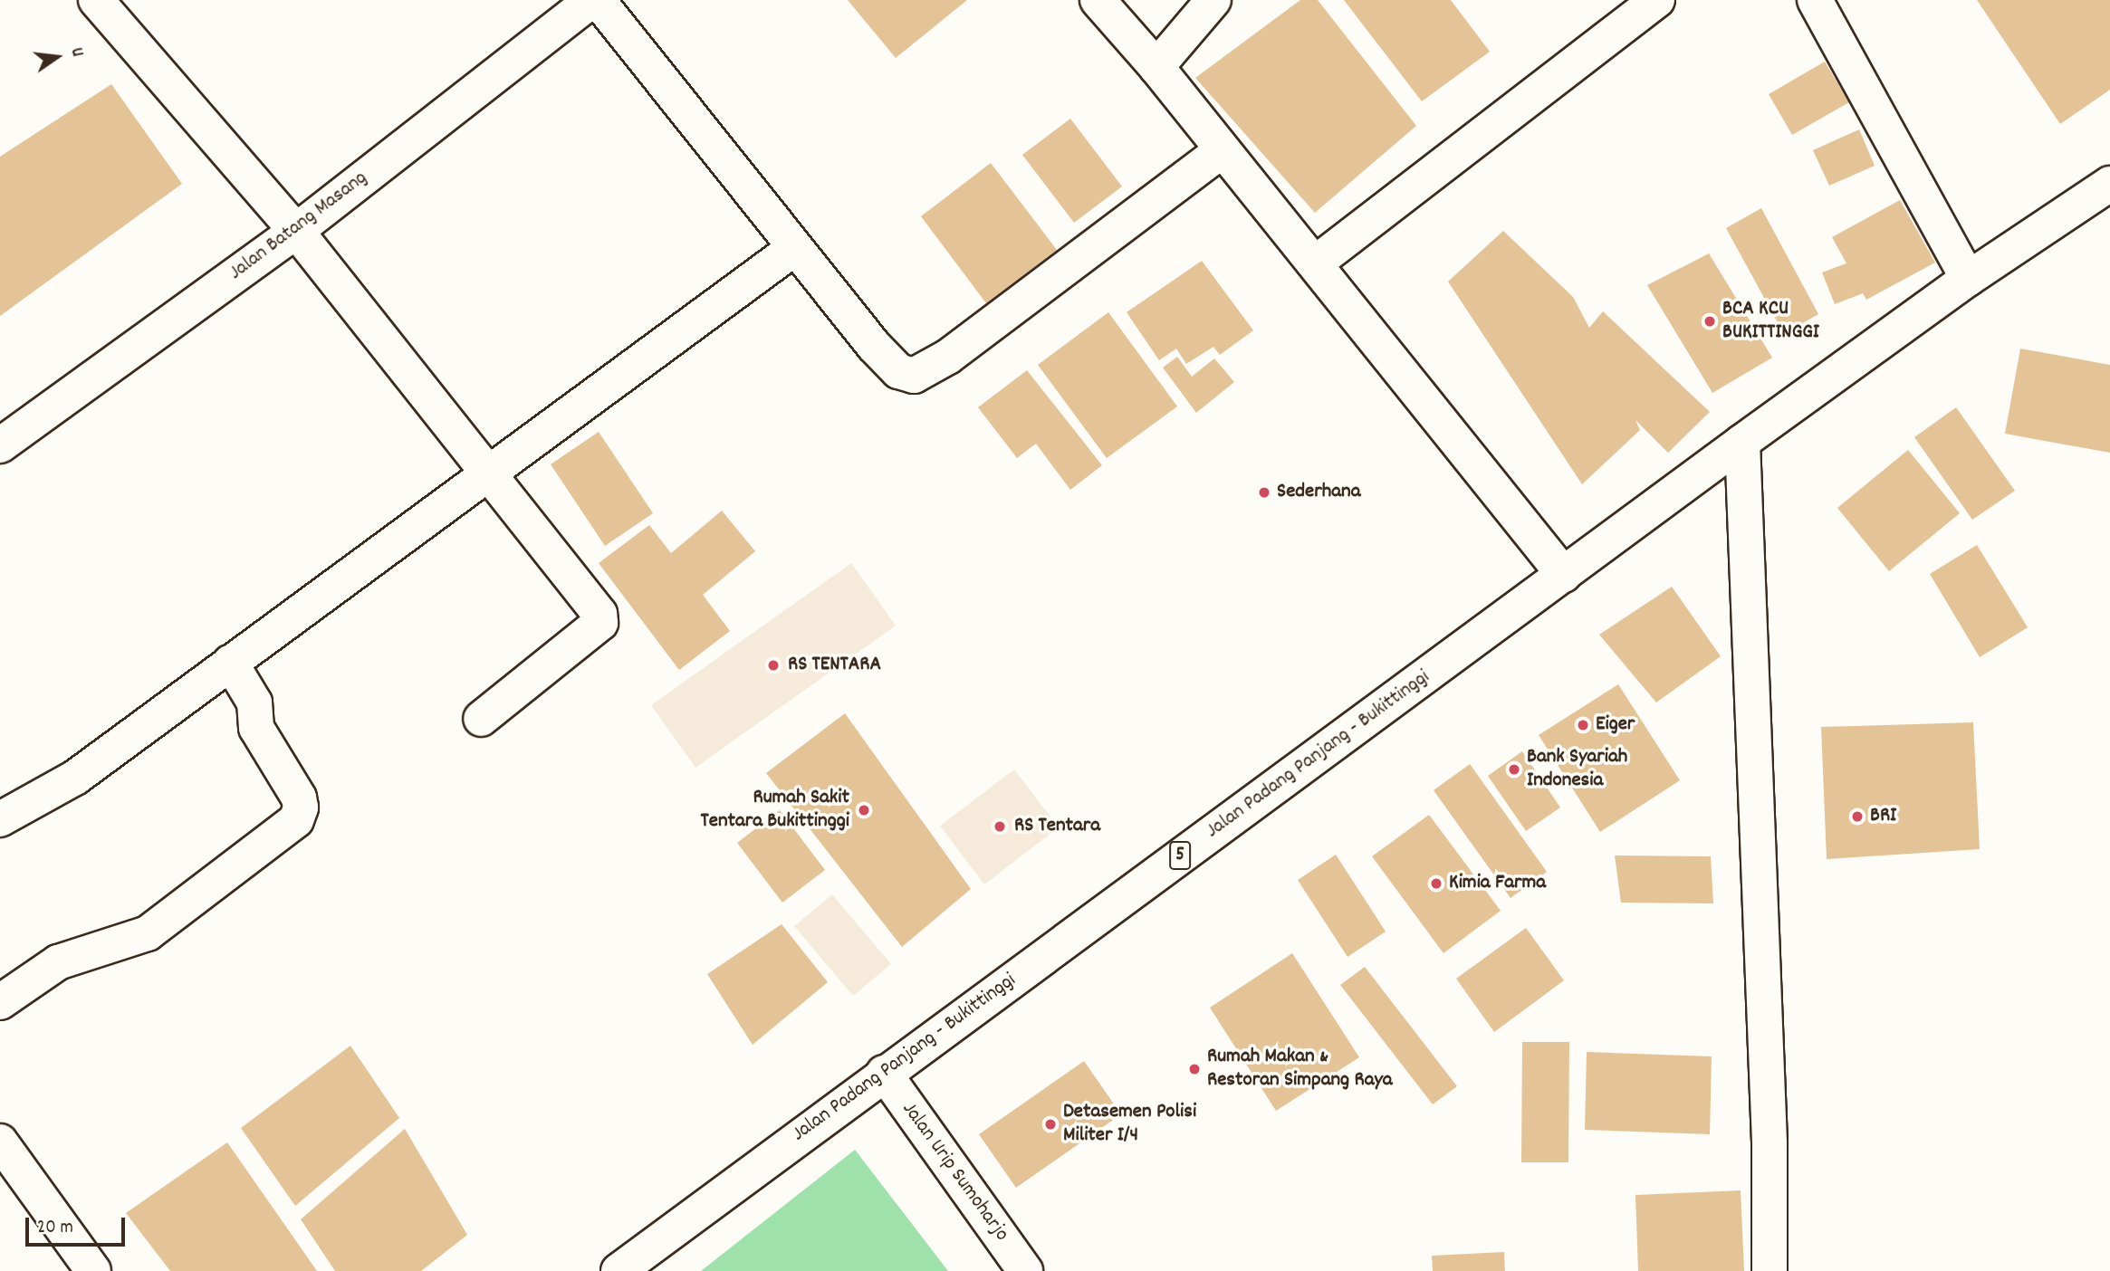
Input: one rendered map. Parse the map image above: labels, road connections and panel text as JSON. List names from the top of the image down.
{
  "streets": {
    "main road": [
      "Jalan Batang Masang",
      "Jalan Padang Panjang - Bukittinggi",
      "5",
      "Jalan Urip Sumoharjo"
    ]
  },
  "crossings": [
    ["Jalan Padang Panjang - Bukittinggi", "Jalan Urip Sumoharjo"]
  ],
  "places": [
    "BCA KCU BUKITTINGGI",
    "Sederhana",
    "RS TENTARA",
    "Eiger",
    "Bank Syariah Indonesia",
    "Rumah Sakit Tentara Bukittinggi",
    "BRI",
    "RS Tentara",
    "Kimia Farma",
    "Rumah Makan & Restoran Simpang Raya",
    "Detasemen Polisi Militer I/4"
  ],
  "scale_bar": "20 m",
  "north": "right"
}
